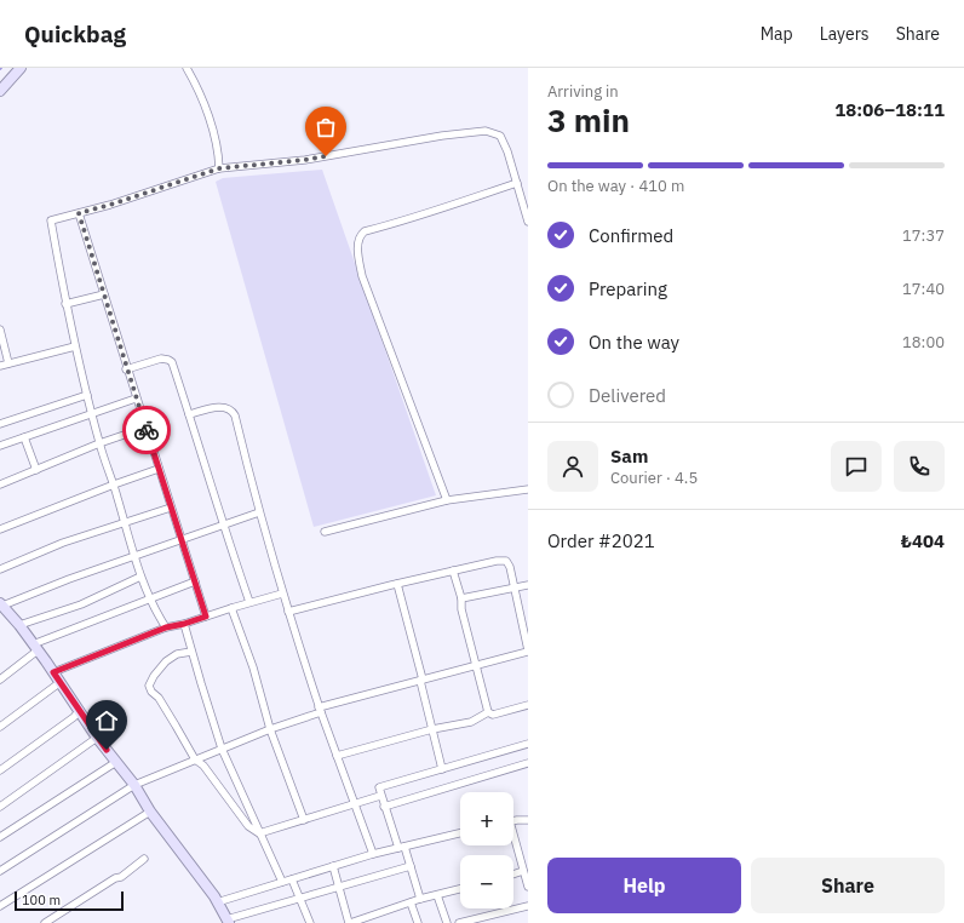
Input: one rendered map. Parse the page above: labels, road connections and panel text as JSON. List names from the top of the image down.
{
  "scale_bar": "100 m",
  "page": {
    "header": "Quickbag",
    "nav": ["Map", "Layers", "Share"],
    "heading": ["3 min", "Arriving in", "18:06–18:11"],
    "panel": [
      "Sam",
      "Courier · 4.5",
      "Order #2021",
      "₺404"
    ],
    "bar": "On the way · 410 m",
    "list": [
      ["Confirmed", "17:37"],
      ["Preparing", "17:40"],
      ["On the way", "18:00"],
      "Delivered"
    ],
    "map_buttons": ["+", "−"],
    "buttons": ["Help", "Share"],
    "scale": "100 m"
  }
}
